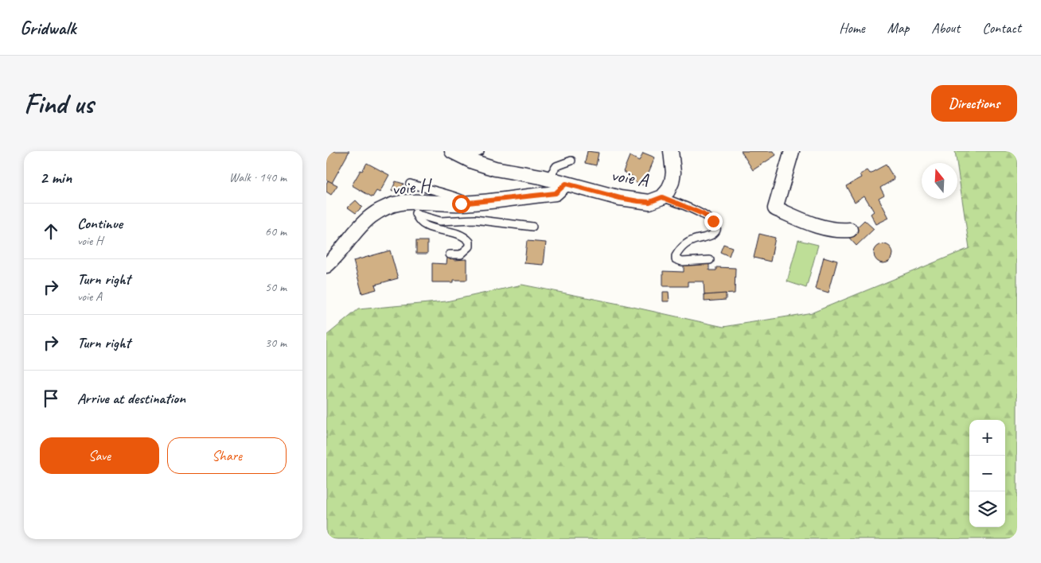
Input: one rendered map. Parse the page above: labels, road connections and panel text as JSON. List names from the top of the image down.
{
  "streets": {
    "street": ["voie A", "voie H"]
  },
  "crossings": [
    ["voie A", "voie H"]
  ],
  "north": "top",
  "page": {
    "header": "Gridwalk",
    "nav": [
      "Home",
      "Map",
      "About",
      "Contact"
    ],
    "buttons": [
      "Directions",
      ["Save", "Share"]
    ],
    "title": "Find us",
    "heading": ["2 min", "Walk · 140 m"],
    "list": [
      ["Continue", "voie H", "60 m"],
      ["Turn right", "voie A", "50 m"],
      ["Turn right", "30 m"],
      "Arrive at destination"
    ],
    "map_buttons": ["+", "−"]
  }
}
